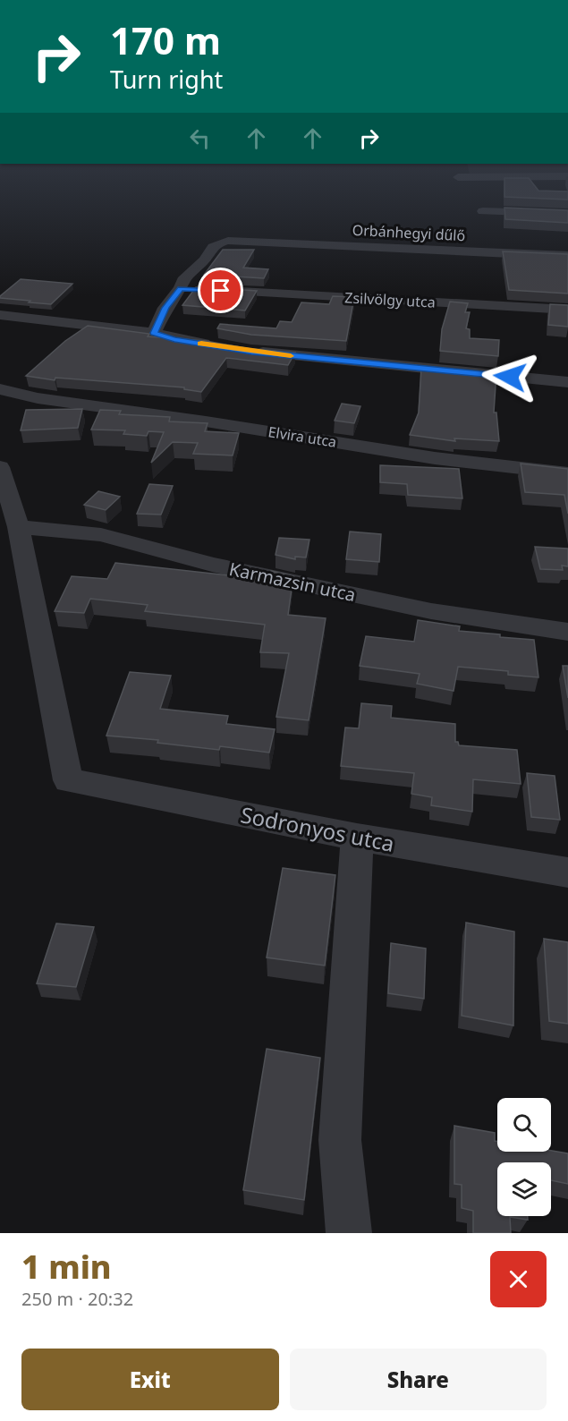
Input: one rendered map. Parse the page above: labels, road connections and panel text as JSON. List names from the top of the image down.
{
  "streets": {
    "street": [
      "Orbánhegyi dűlő",
      "Zsilvölgy utca",
      "Elvira utca",
      "Karmazsin utca",
      "Sodronyos utca"
    ]
  },
  "crossings": [
    ["Orbánhegyi dűlő", "Zsilvölgy utca"],
    ["Karmazsin utca", "Sodronyos utca"]
  ],
  "page": {
    "turn": ["170 m", "Turn right"],
    "heading": ["1 min", "250 m · 20:32"],
    "buttons": ["Exit", "Share"]
  }
}
